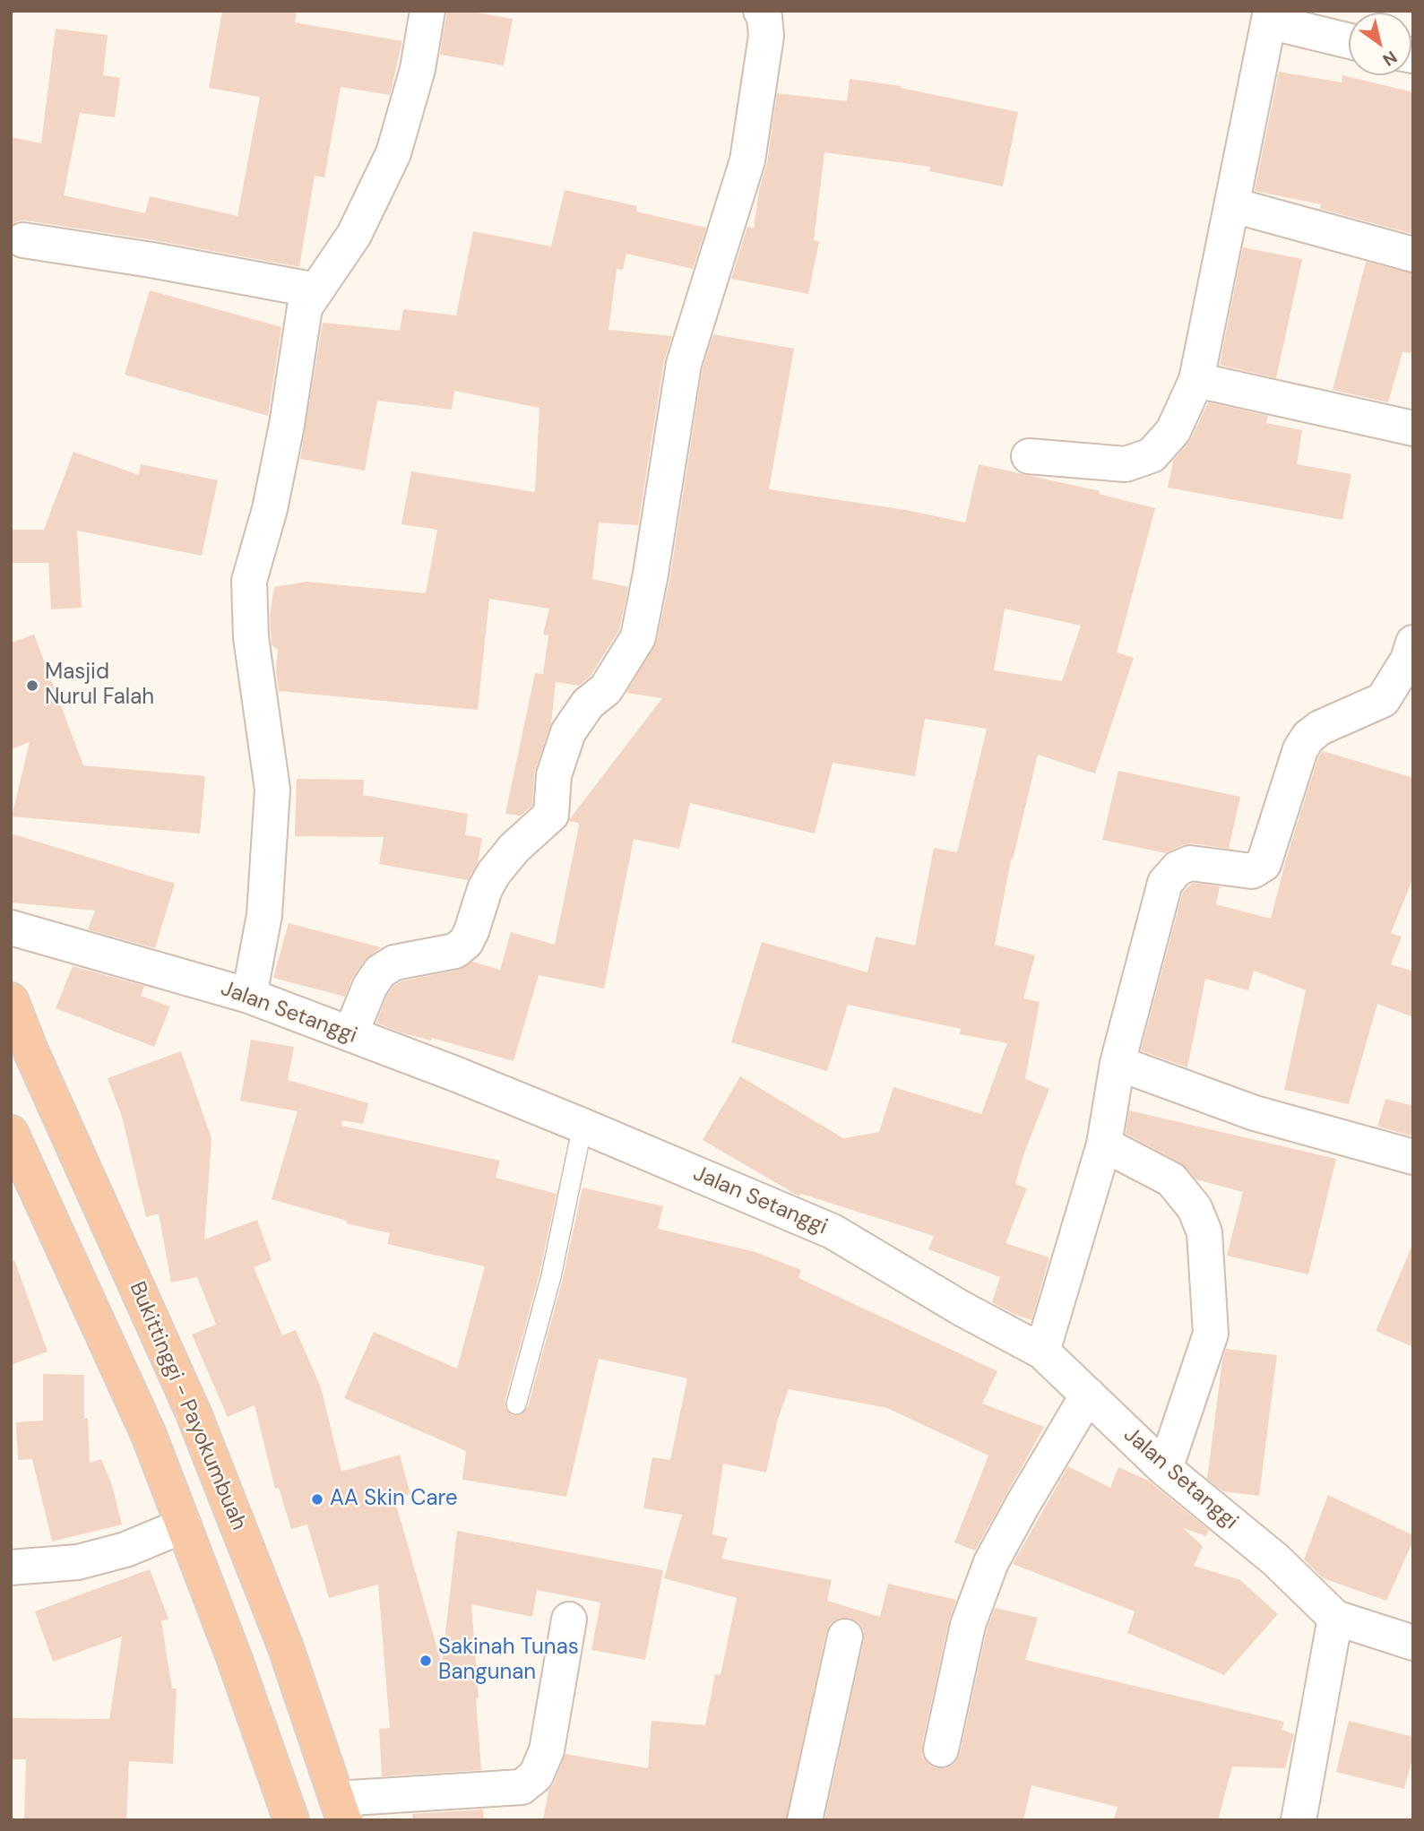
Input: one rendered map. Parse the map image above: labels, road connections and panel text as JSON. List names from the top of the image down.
{
  "streets": {
    "highway": ["Bukittinggi - Payokumbuah"],
    "street": ["Jalan Setanggi"]
  },
  "places": ["Masjid Nurul Falah", "AA Skin Care", "Sakinah Tunas Bangunan"],
  "north": "bottom right"
}
